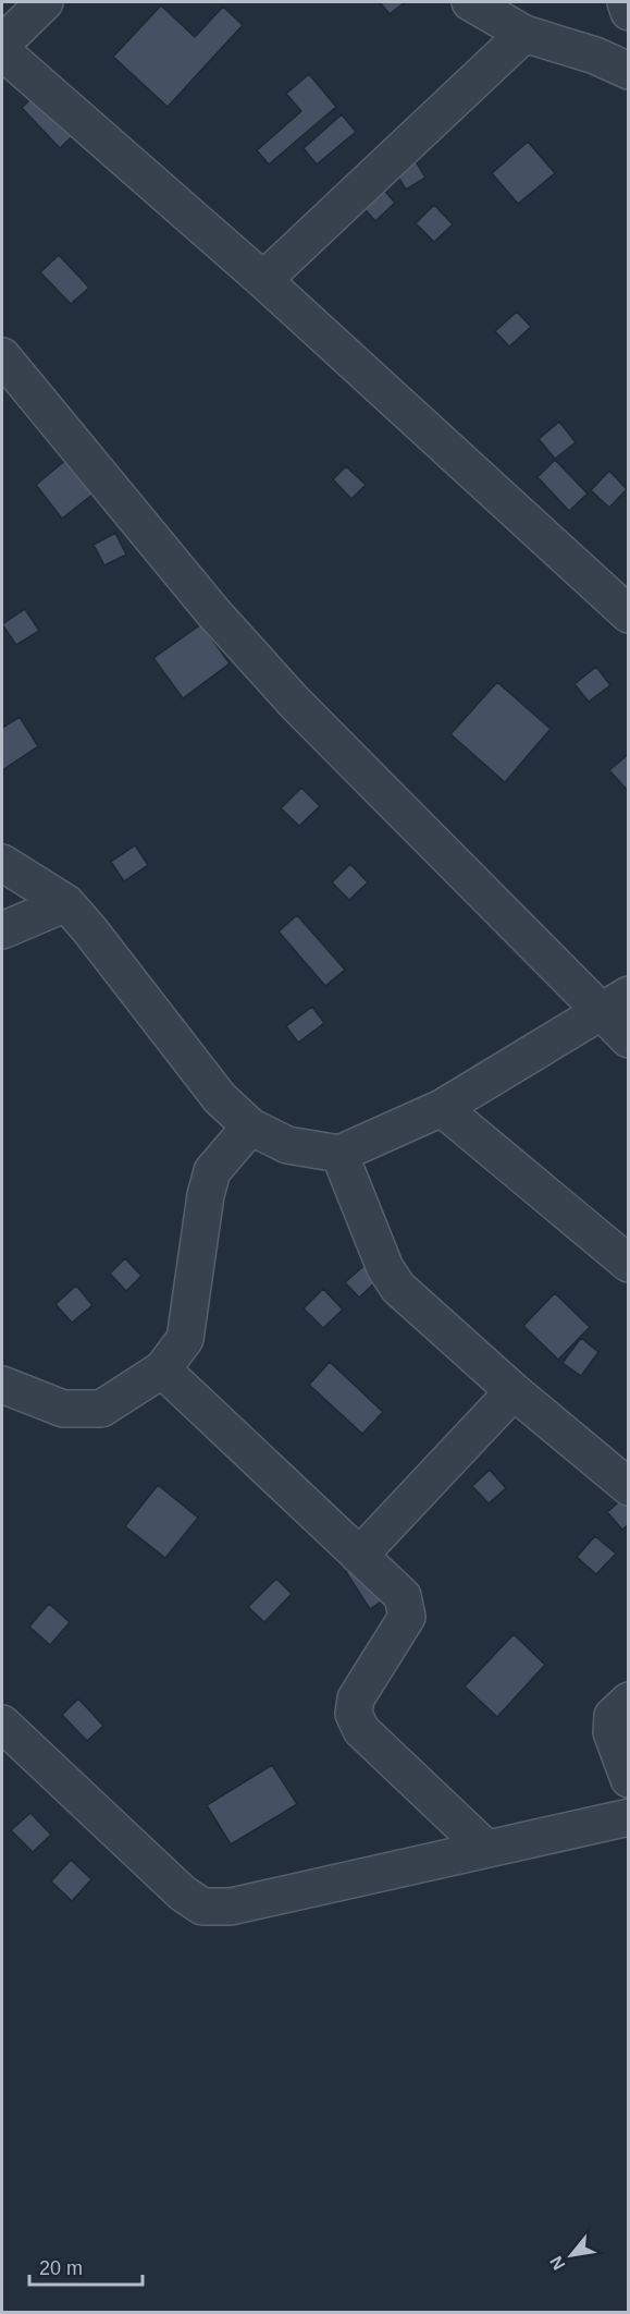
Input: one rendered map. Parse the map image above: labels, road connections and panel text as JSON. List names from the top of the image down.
{
  "scale_bar": "20 m",
  "north": "bottom left"
}
